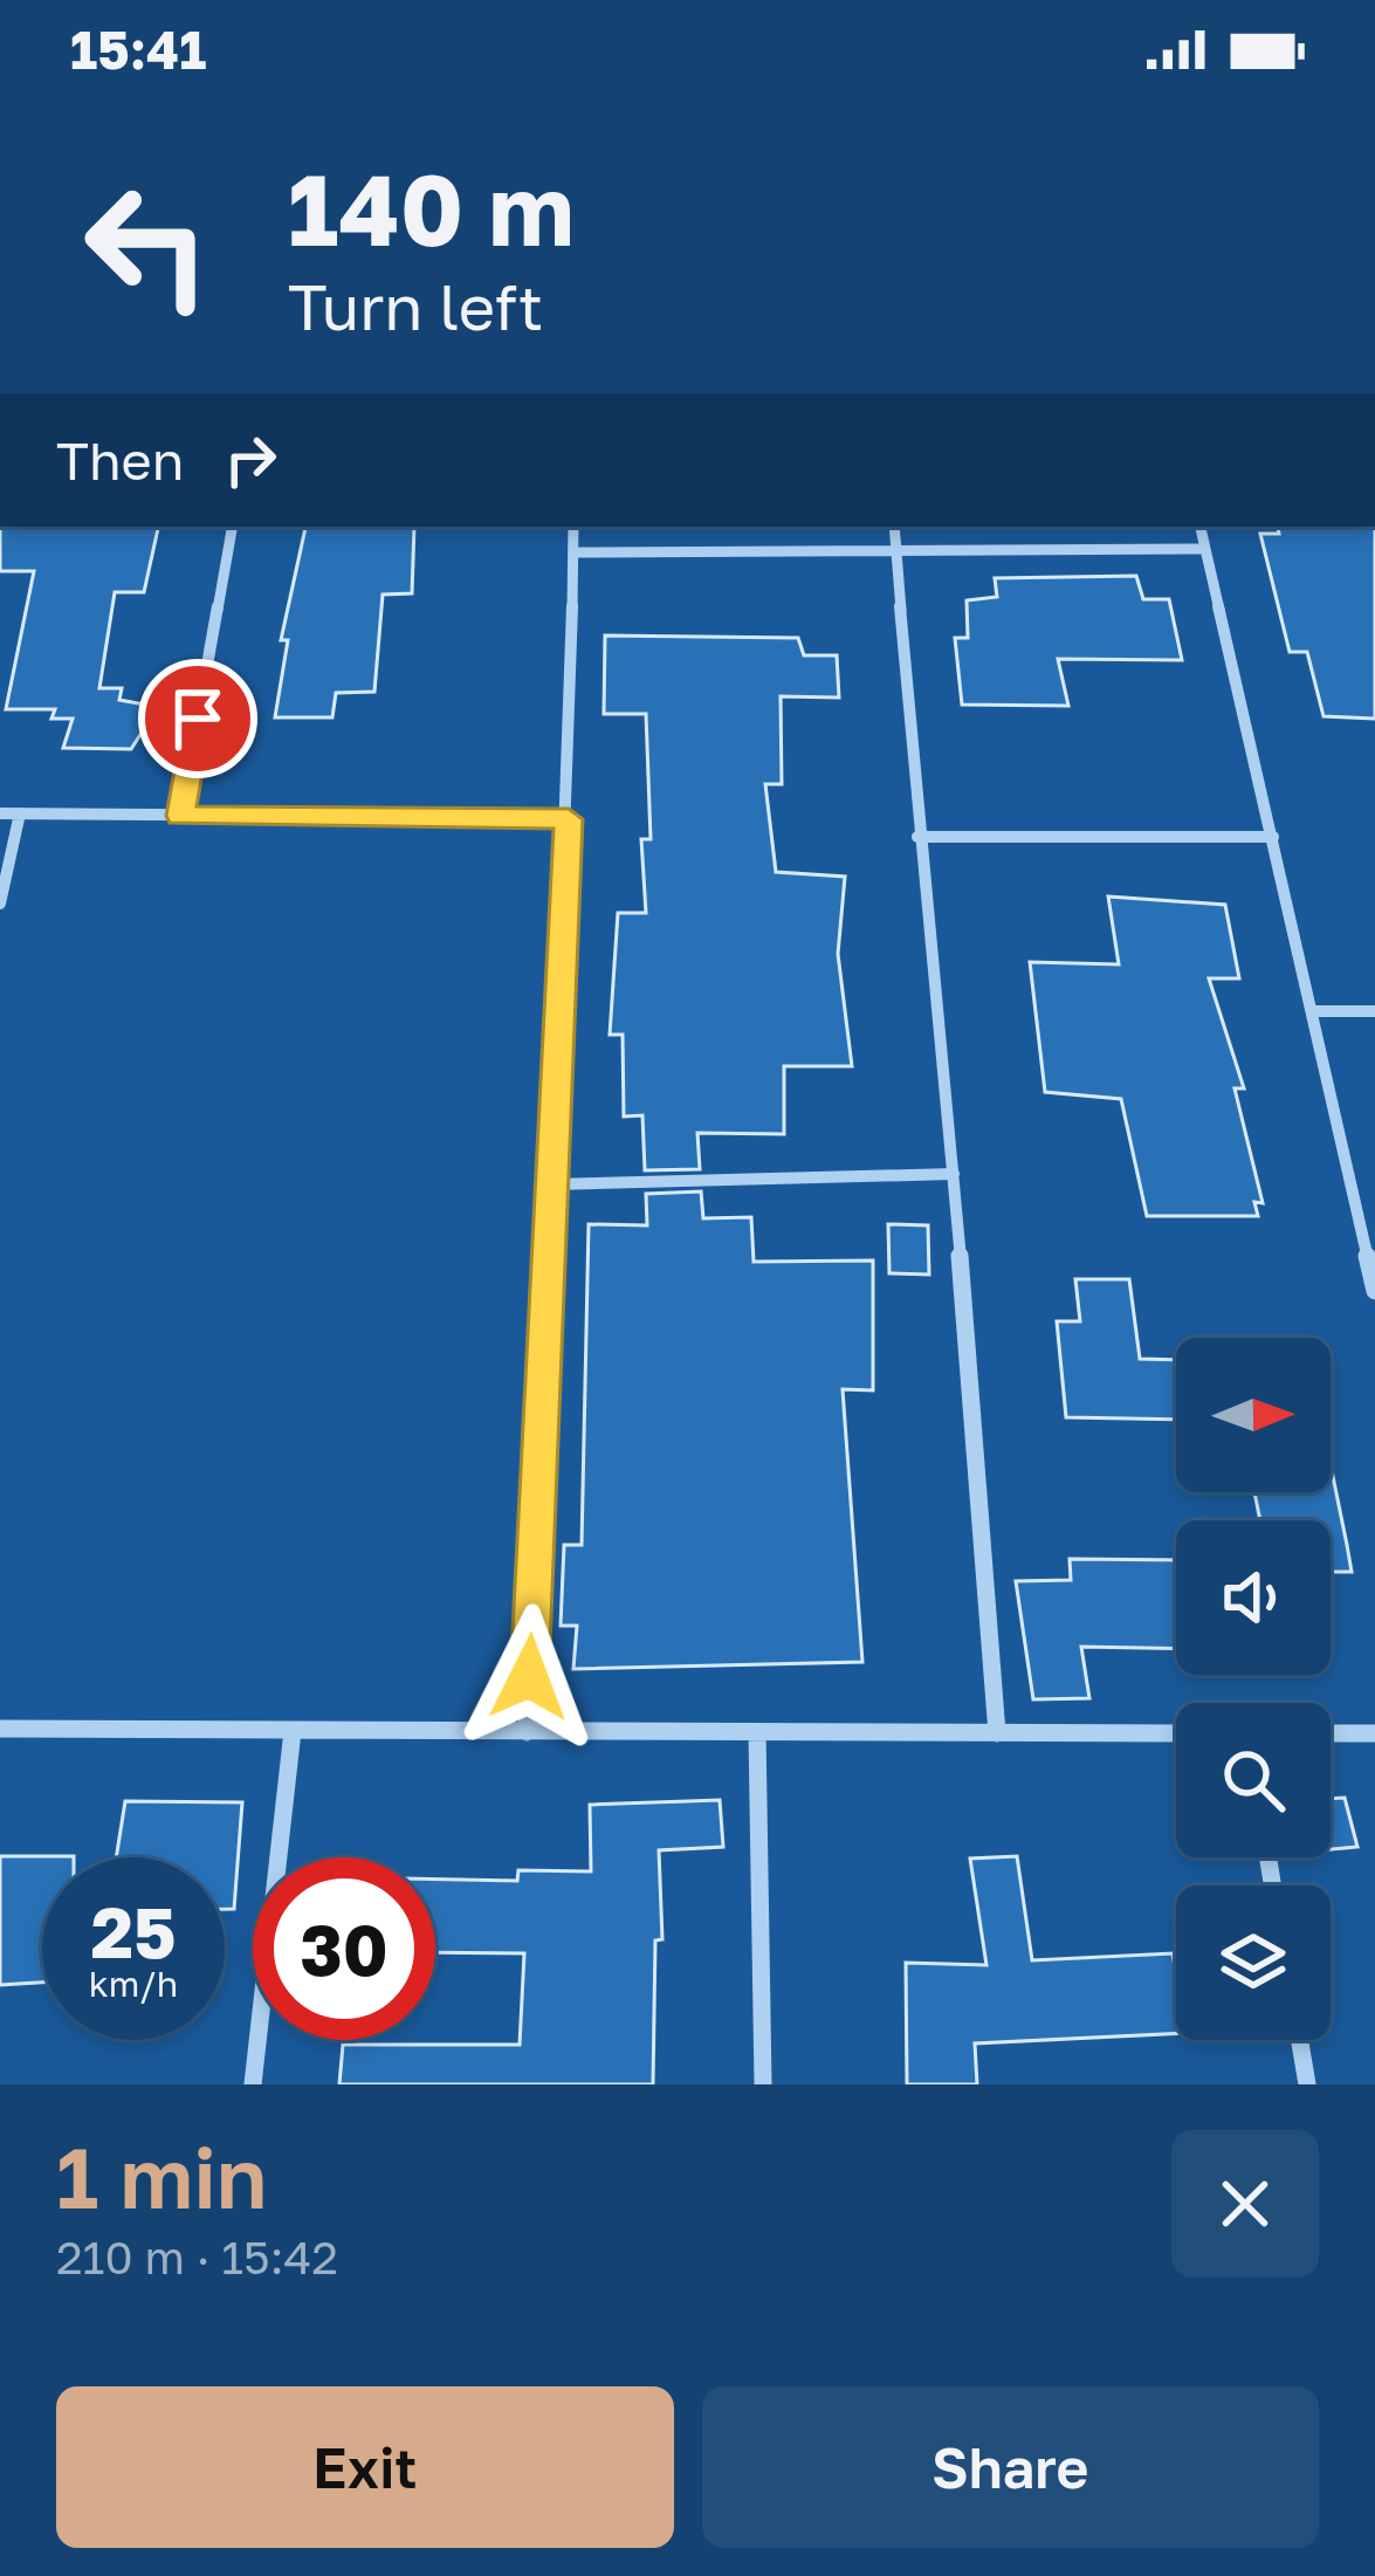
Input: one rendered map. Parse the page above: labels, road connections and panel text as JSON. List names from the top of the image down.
{
  "north": "right",
  "page": {
    "status": "15:41",
    "turn": ["140 m", "Turn left"],
    "then": "Then",
    "speed": "25 km/h",
    "limit": "30",
    "heading": ["1 min", "210 m · 15:42"],
    "buttons": ["Exit", "Share"]
  }
}
